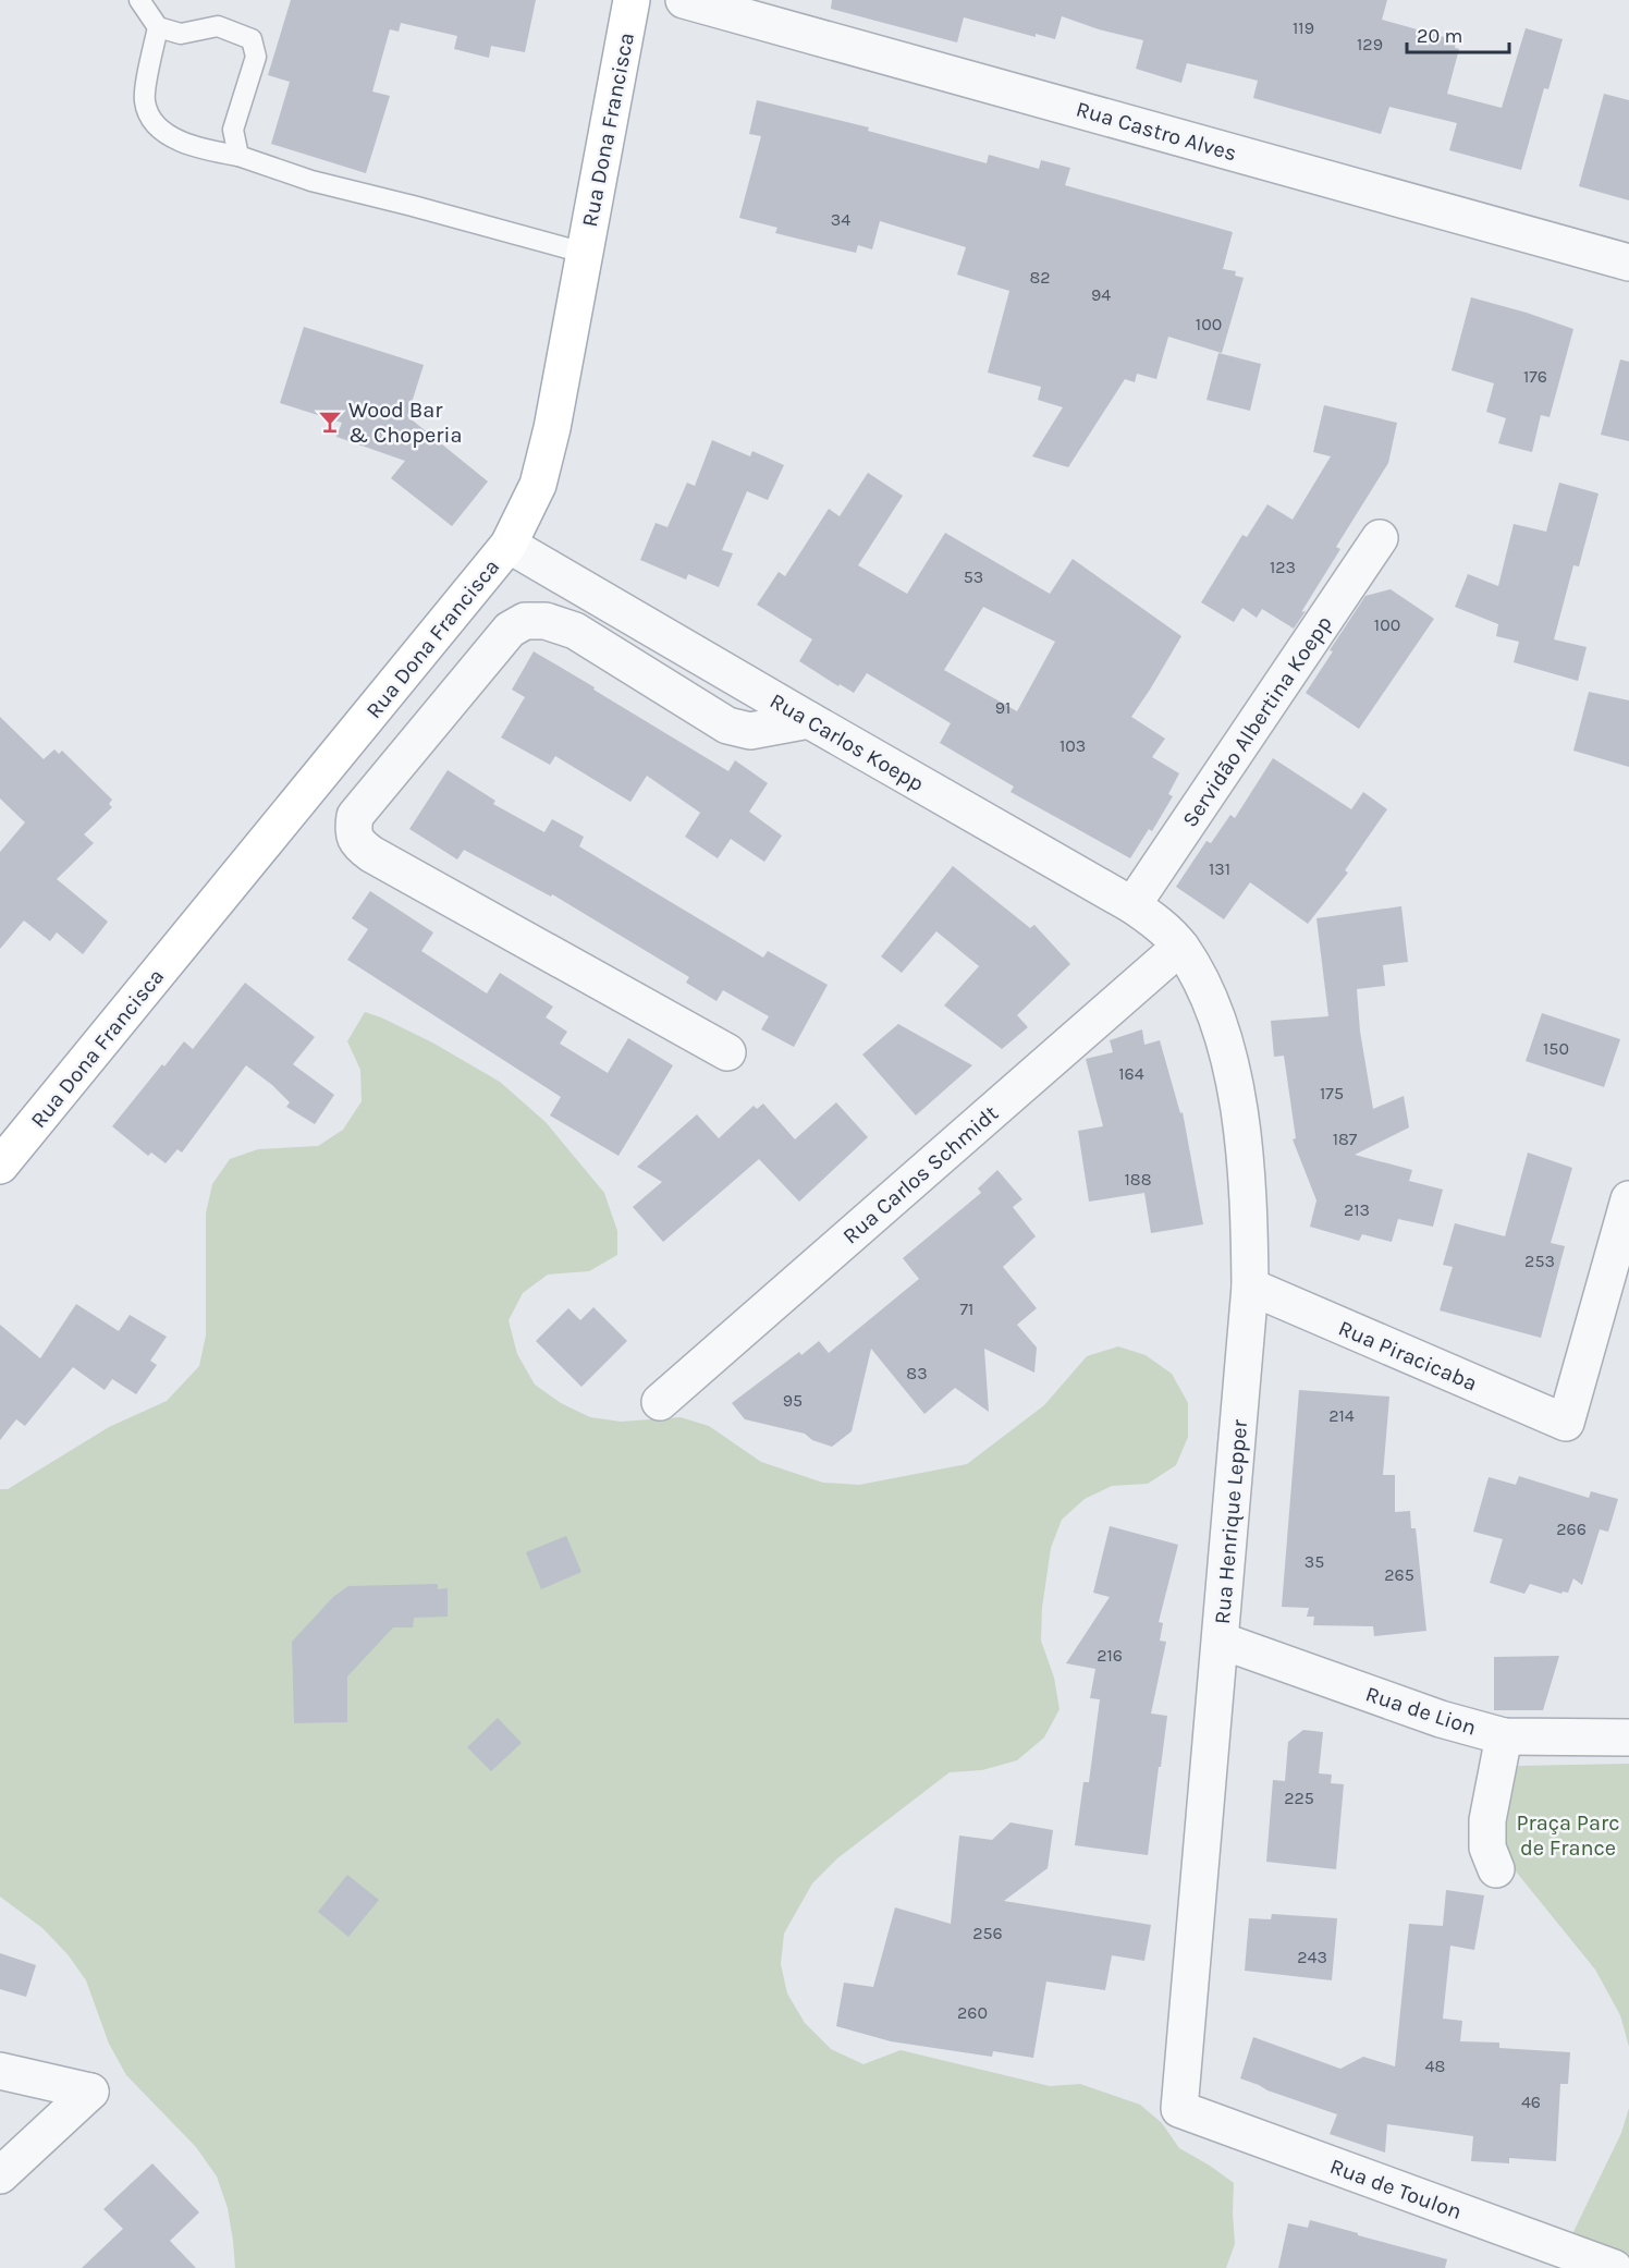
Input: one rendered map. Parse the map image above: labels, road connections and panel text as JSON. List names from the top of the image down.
{
  "streets": {
    "main road": ["Rua Dona Francisca"],
    "street": [
      "Rua Castro Alves",
      "Servidão Albertina Koepp",
      "Rua Carlos Koepp",
      "Rua Carlos Schmidt",
      "Rua Piracicaba",
      "Rua Henrique Lepper",
      "Rua de Lion",
      "Rua de Toulon"
    ]
  },
  "crossings": [
    ["Rua Dona Francisca", "Rua Carlos Koepp"],
    ["Servidão Albertina Koepp", "Rua Carlos Koepp"],
    ["Rua Carlos Koepp", "Rua Carlos Schmidt"],
    ["Rua Carlos Koepp", "Rua Henrique Lepper"],
    ["Rua Carlos Schmidt", "Rua Henrique Lepper"],
    ["Rua Piracicaba", "Rua Henrique Lepper"],
    ["Rua Henrique Lepper", "Rua de Lion"],
    ["Rua Henrique Lepper", "Rua de Toulon"]
  ],
  "parks": ["Praça Parc de France"],
  "places": {
    "bar": ["Wood Bar & Choperia"]
  },
  "house_numbers": [
    "119",
    "129",
    "34",
    "82",
    "94",
    "100",
    "176",
    "123",
    "53",
    "100",
    "91",
    "103",
    "131",
    "150",
    "164",
    "175",
    "187",
    "188",
    "213",
    "253",
    "71",
    "83",
    "95",
    "214",
    "266",
    "35",
    "265",
    "216",
    "225",
    "256",
    "243",
    "260",
    "48",
    "46"
  ],
  "scale_bar": "20 m"
}
